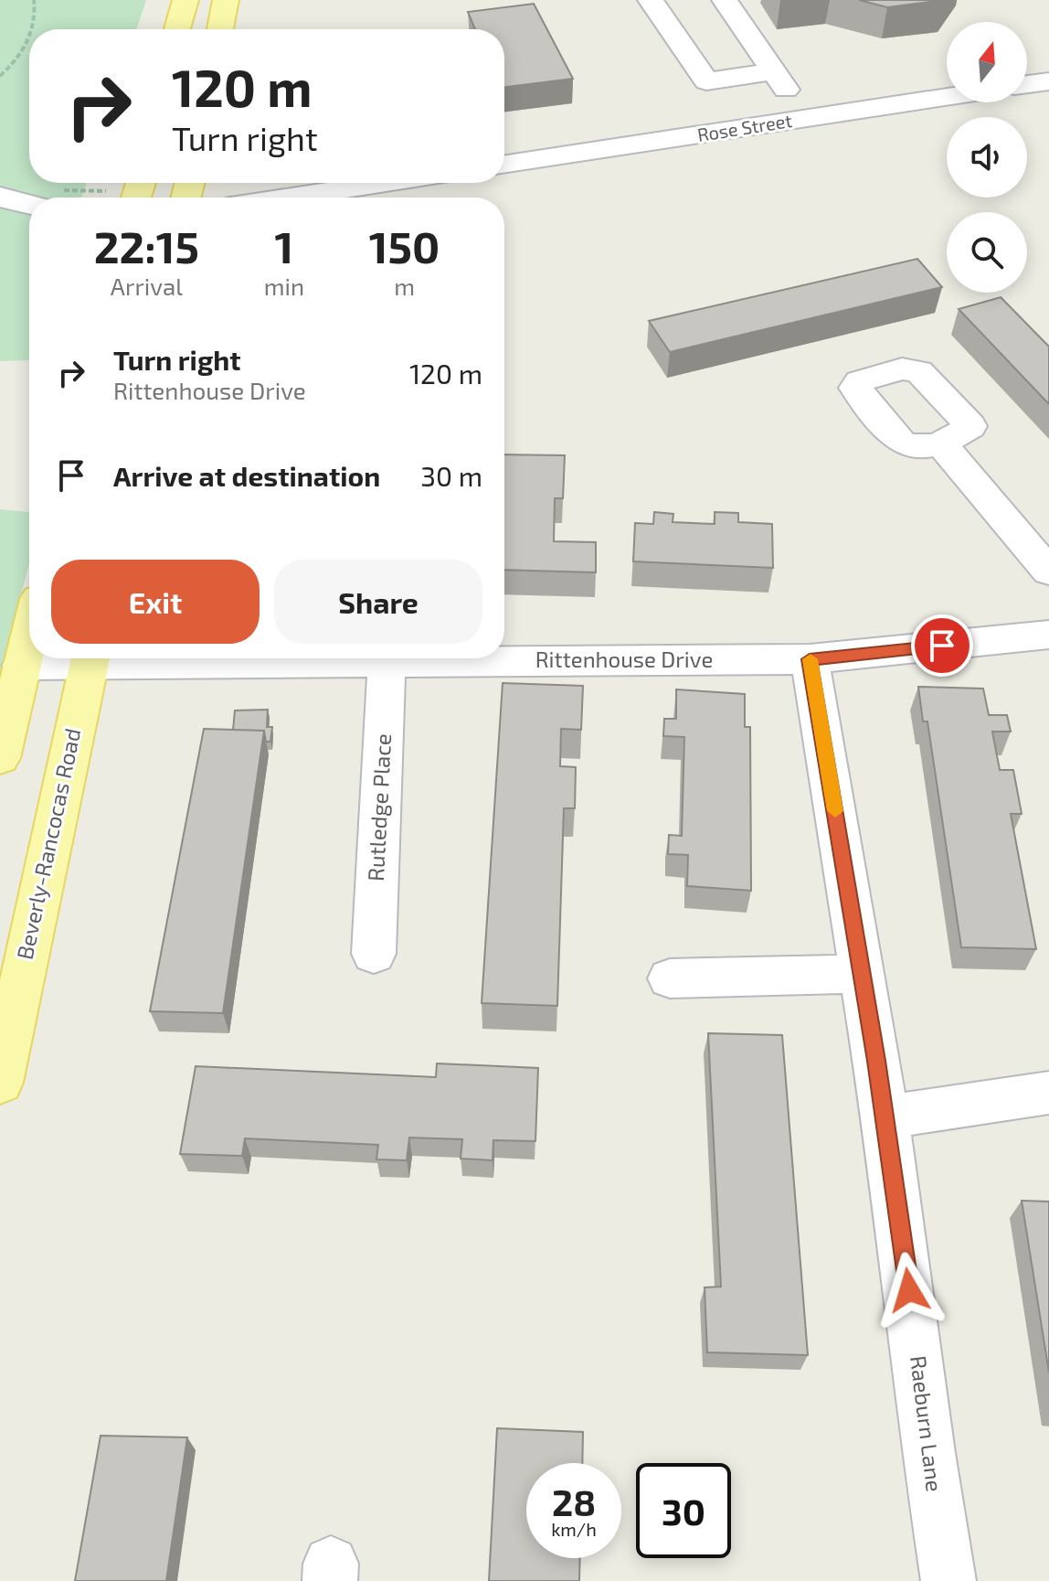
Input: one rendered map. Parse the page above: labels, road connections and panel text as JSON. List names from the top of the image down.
{
  "streets": {
    "main road": ["Beverly-Rancocas Road"],
    "street": [
      "Rose Street",
      "Rittenhouse Drive",
      "Rutledge Place",
      "Raeburn Lane"
    ]
  },
  "crossings": [
    ["Rittenhouse Drive", "Raeburn Lane"]
  ],
  "north": "top",
  "page": {
    "turn": ["120 m", "Turn right"],
    "eta": [
      "22:15",
      "Arrival",
      "1",
      "min",
      "150",
      "m"
    ],
    "list": [
      {
        "name": "Turn right",
        "note": "Rittenhouse Drive",
        "value": "120 m"
      },
      {
        "name": "Arrive at destination",
        "value": "30 m"
      }
    ],
    "buttons": ["Exit", "Share"],
    "speed": "28 km/h",
    "limit": "30"
  }
}
